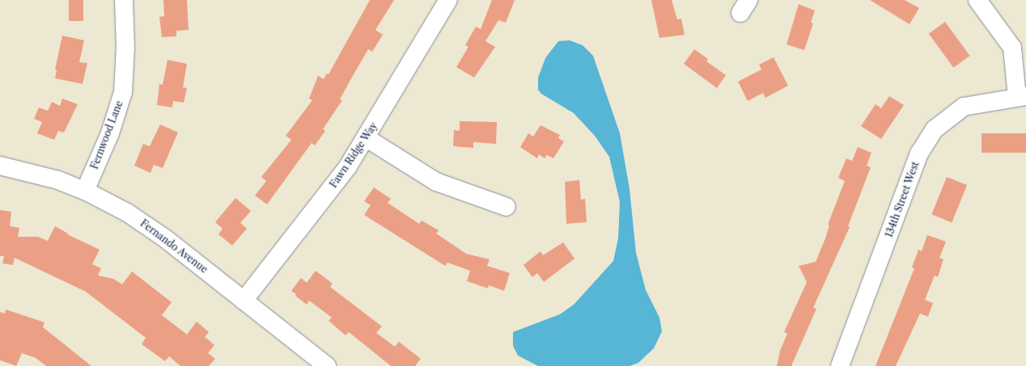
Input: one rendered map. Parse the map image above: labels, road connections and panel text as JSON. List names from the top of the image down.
{
  "streets": {
    "street": [
      "Fernwood Lane",
      "Fawn Ridge Way",
      "134th Street West",
      "Fernando Avenue"
    ]
  },
  "crossings": [
    ["Fernwood Lane", "Fernando Avenue"],
    ["Fawn Ridge Way", "Fernando Avenue"]
  ]
}
